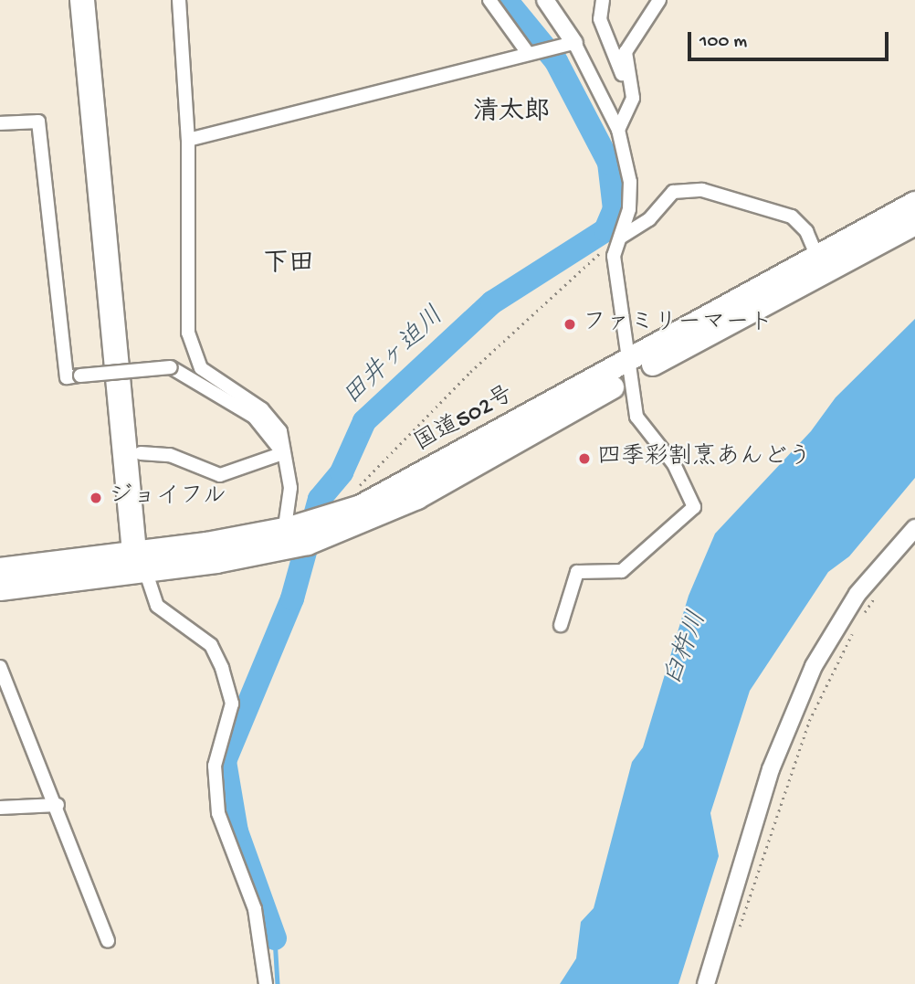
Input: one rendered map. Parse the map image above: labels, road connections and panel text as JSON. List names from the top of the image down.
{
  "streets": {
    "highway": ["国道502号"]
  },
  "districts": ["清太郎", "下田"],
  "water": ["田井ヶ迫川", "臼杵川"],
  "places": ["ファミリーマート", "四季彩割烹あんどう", "ジョイフル"],
  "scale_bar": "100 m"
}
